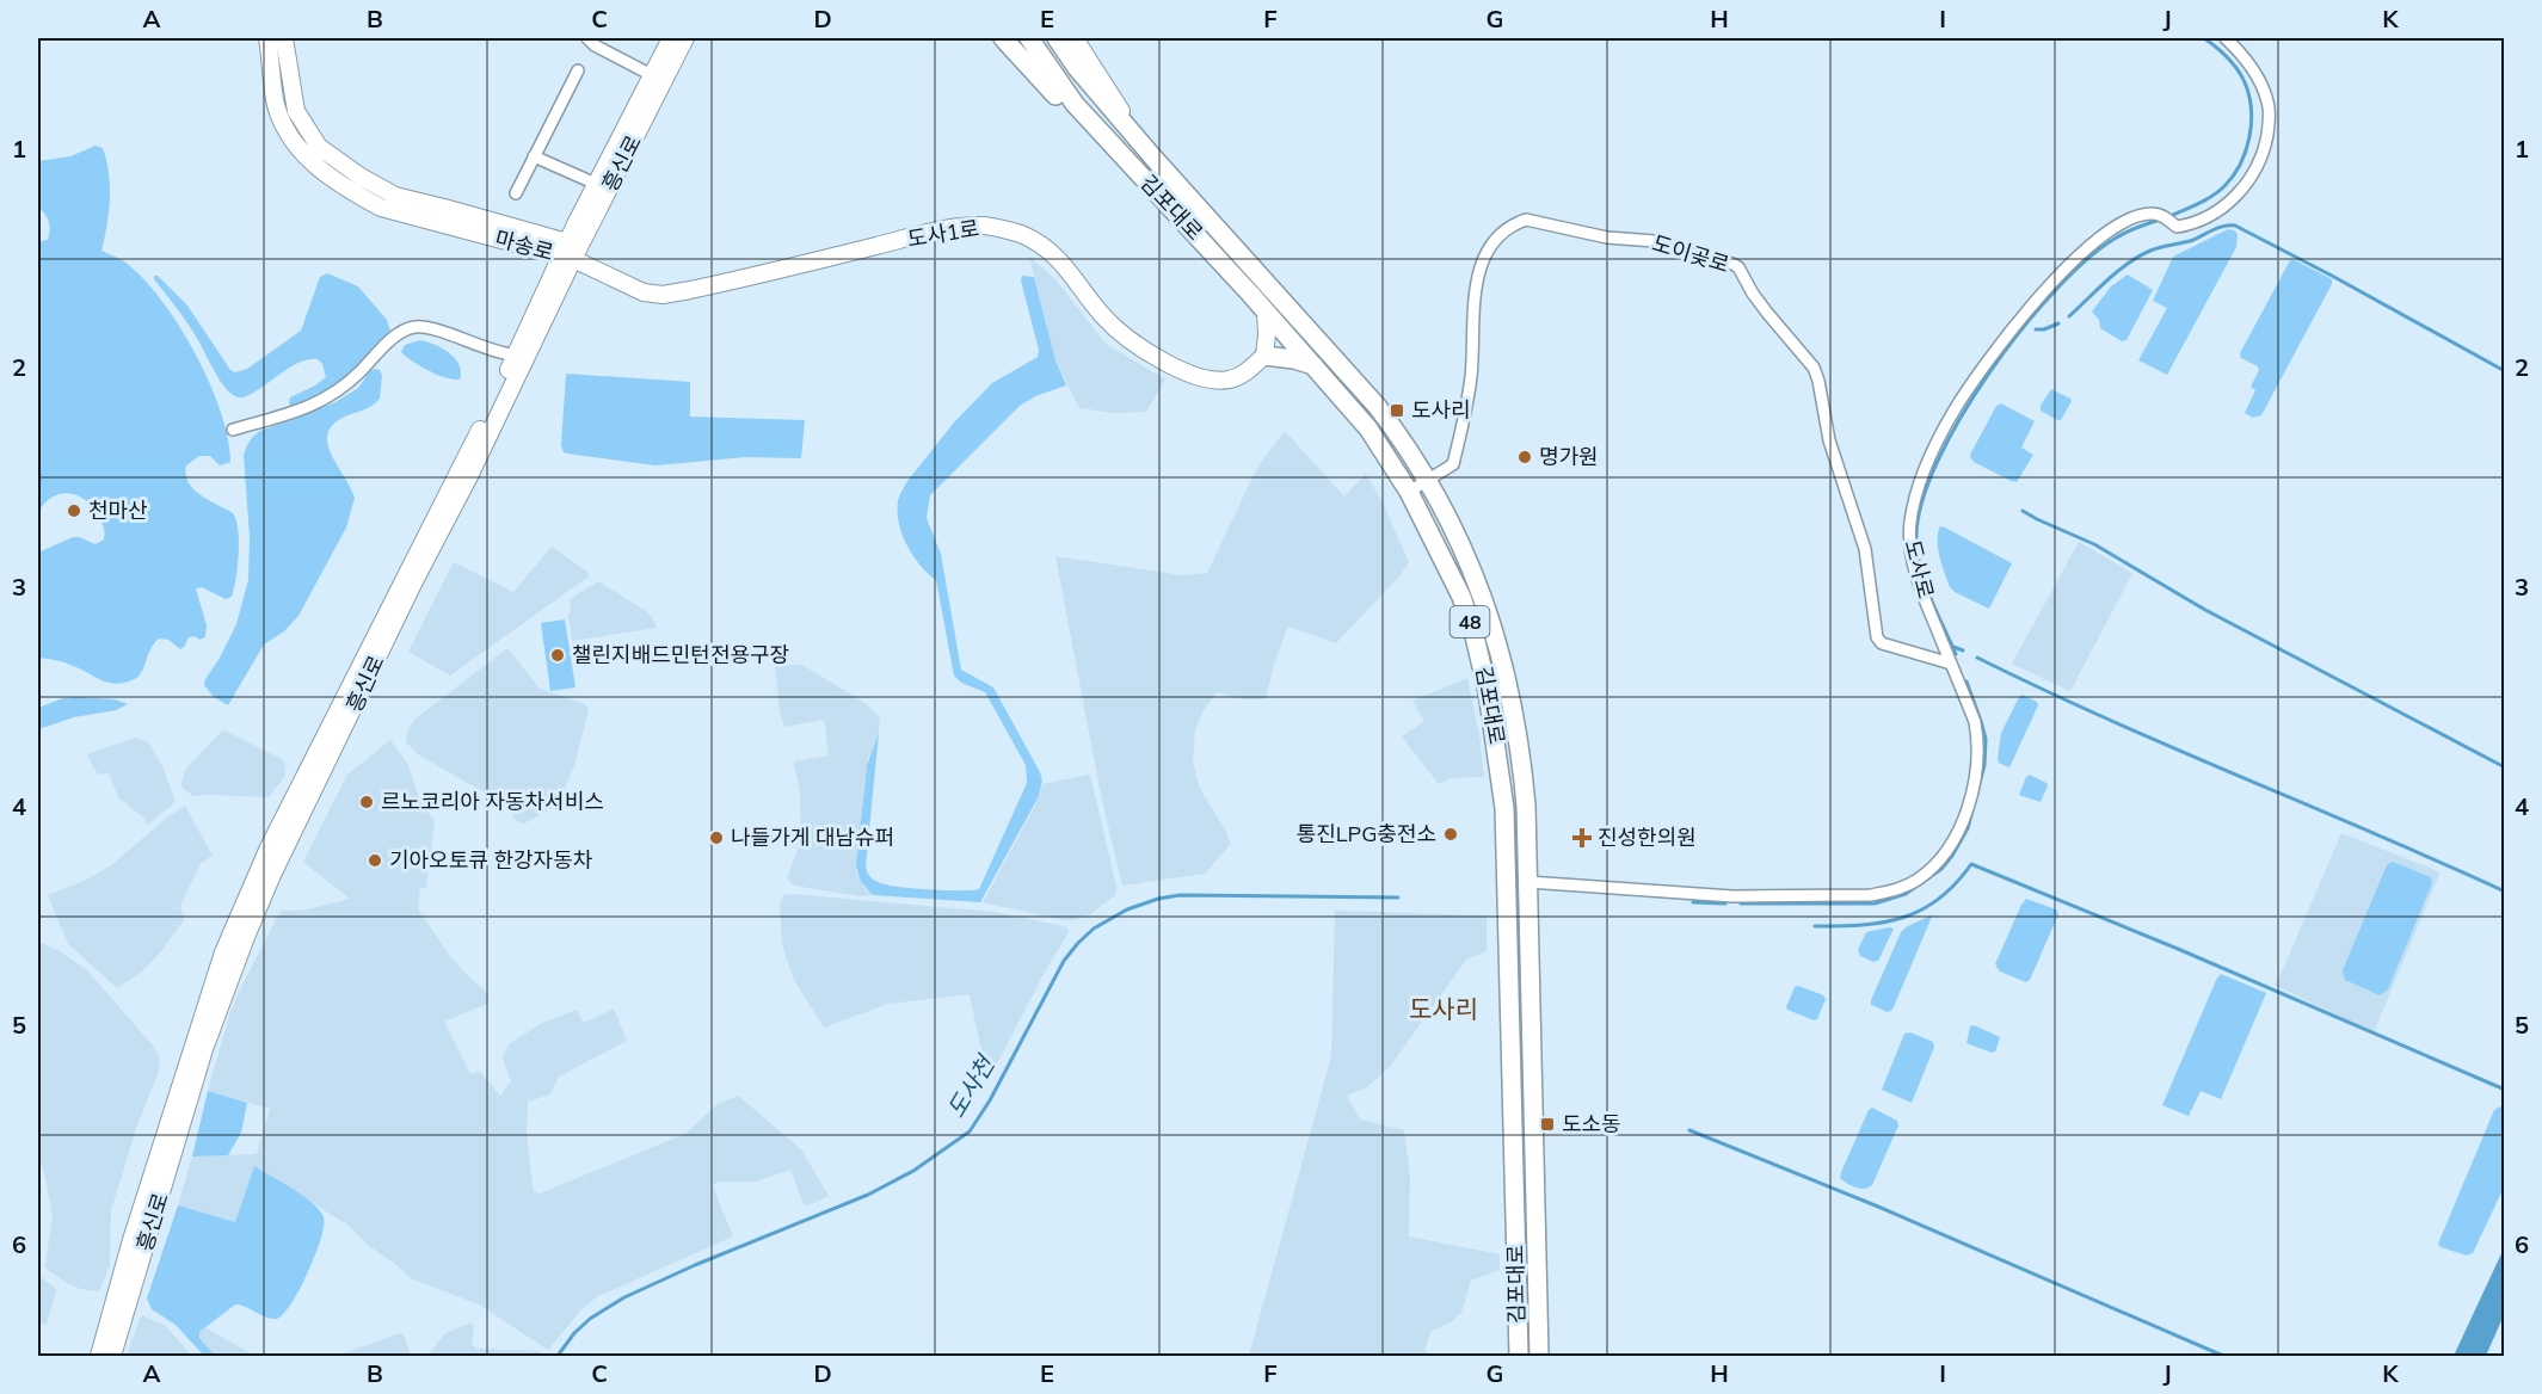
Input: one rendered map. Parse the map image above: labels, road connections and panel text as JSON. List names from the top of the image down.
{
  "streets": {
    "main road": [
      "흥신로",
      "김포대로",
      "도사1로",
      "마송로",
      "48"
    ],
    "street": ["도이곶로", "도사로"]
  },
  "crossings": [
    ["흥신로", "도사1로"],
    ["흥신로", "마송로"],
    ["김포대로", "도이곶로"],
    ["김포대로", "도사로"],
    ["도사1로", "마송로"],
    ["도이곶로", "도사로"]
  ],
  "districts": ["도사리"],
  "water": ["도사천"],
  "places": {
    "transit": ["도사리", "도소동"],
    "other": [
      "명가원",
      "천마산",
      "챌린지배드민턴전용구장",
      "르노코리아 자동차서비스",
      "통진LPG충전소",
      "나들가게 대남슈퍼",
      "기아오토큐 한강자동차"
    ],
    "health": ["진성한의원"]
  },
  "grid": {
    "columns": [
      "A",
      "B",
      "C",
      "D",
      "E",
      "F",
      "G",
      "H",
      "I",
      "J",
      "K"
    ],
    "rows": [
      "1",
      "2",
      "3",
      "4",
      "5",
      "6"
    ]
  }
}
